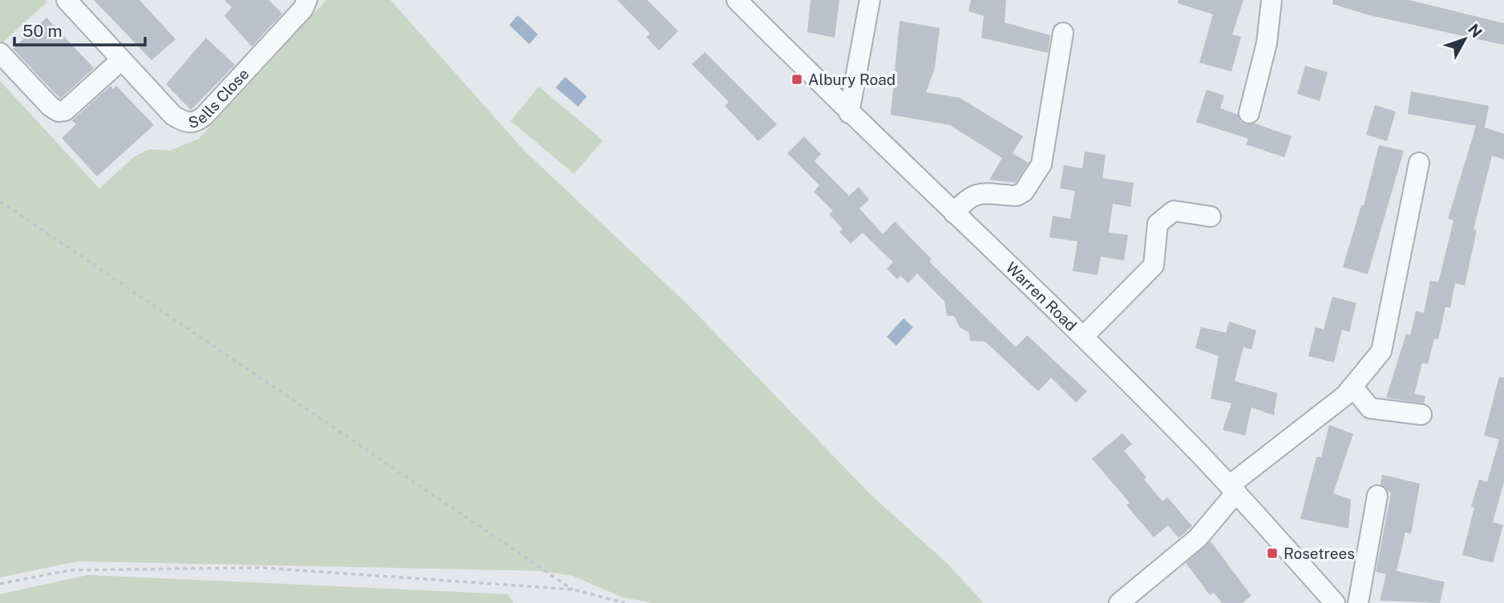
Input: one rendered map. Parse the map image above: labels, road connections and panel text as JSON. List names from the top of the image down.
{
  "streets": {
    "street": ["Sells Close", "Warren Road"]
  },
  "places": {
    "transit": ["Albury Road", "Rosetrees"]
  },
  "scale_bar": "50 m",
  "north": "top right"
}
